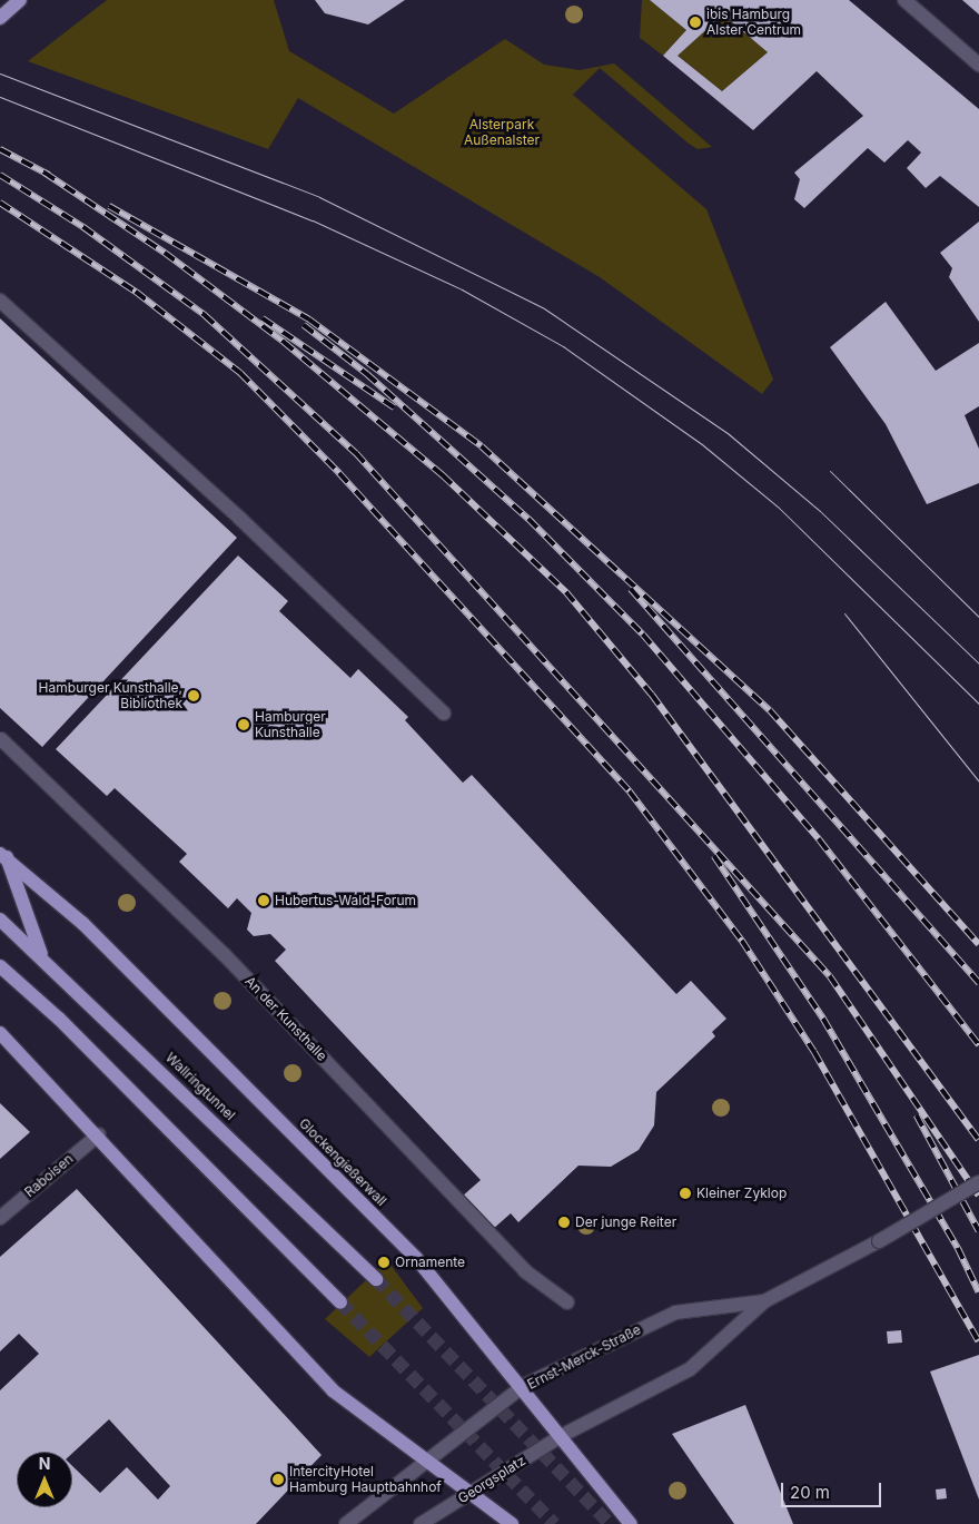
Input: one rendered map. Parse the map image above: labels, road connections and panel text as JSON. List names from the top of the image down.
{
  "streets": {
    "main road": ["Wallringtunnel", "Glockengießerwall"],
    "street": [
      "An der Kunsthalle",
      "Raboisen",
      "Ernst-Merck-Straße",
      "Georgsplatz"
    ]
  },
  "crossings": [
    ["Glockengießerwall", "Ernst-Merck-Straße"],
    ["Glockengießerwall", "Georgsplatz"],
    ["Ernst-Merck-Straße", "Georgsplatz"]
  ],
  "parks": ["Alsterpark Außenalster"],
  "places": [
    "ibis Hamburg Alster Centrum",
    "Hamburger Kunsthalle, Bibliothek",
    "Hamburger Kunsthalle",
    "Hubertus-Wald-Forum",
    "Kleiner Zyklop",
    "Der junge Reiter",
    "Ornamente",
    "IntercityHotel Hamburg Hauptbahnhof"
  ],
  "scale_bar": "20 m",
  "north": "top"
}
